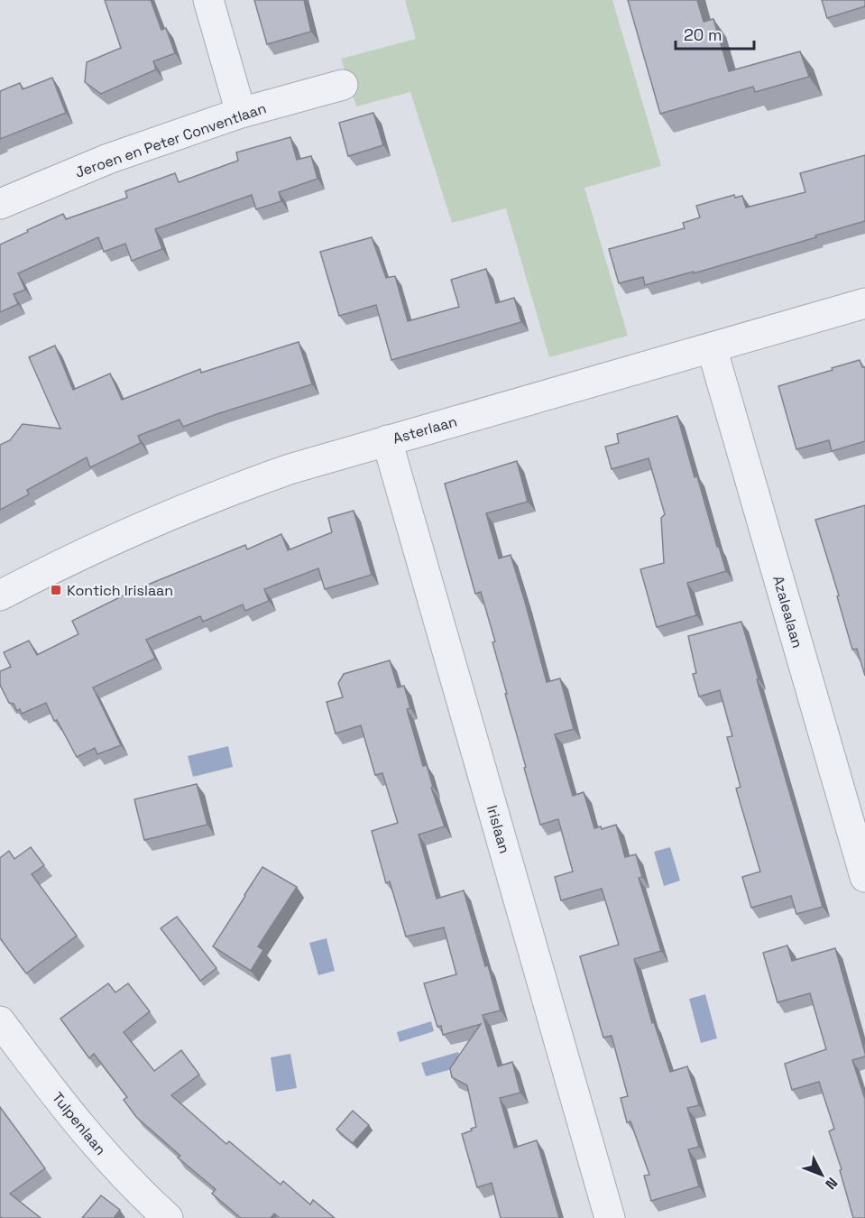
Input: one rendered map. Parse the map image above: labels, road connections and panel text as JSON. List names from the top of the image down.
{
  "streets": {
    "street": [
      "Jeroen en Peter Conventlaan",
      "Asterlaan",
      "Azalealaan",
      "Irislaan",
      "Tulpenlaan"
    ]
  },
  "crossings": [
    ["Asterlaan", "Azalealaan"],
    ["Asterlaan", "Irislaan"]
  ],
  "places": {
    "transit": ["Kontich Irislaan"]
  },
  "scale_bar": "20 m",
  "north": "bottom right"
}
